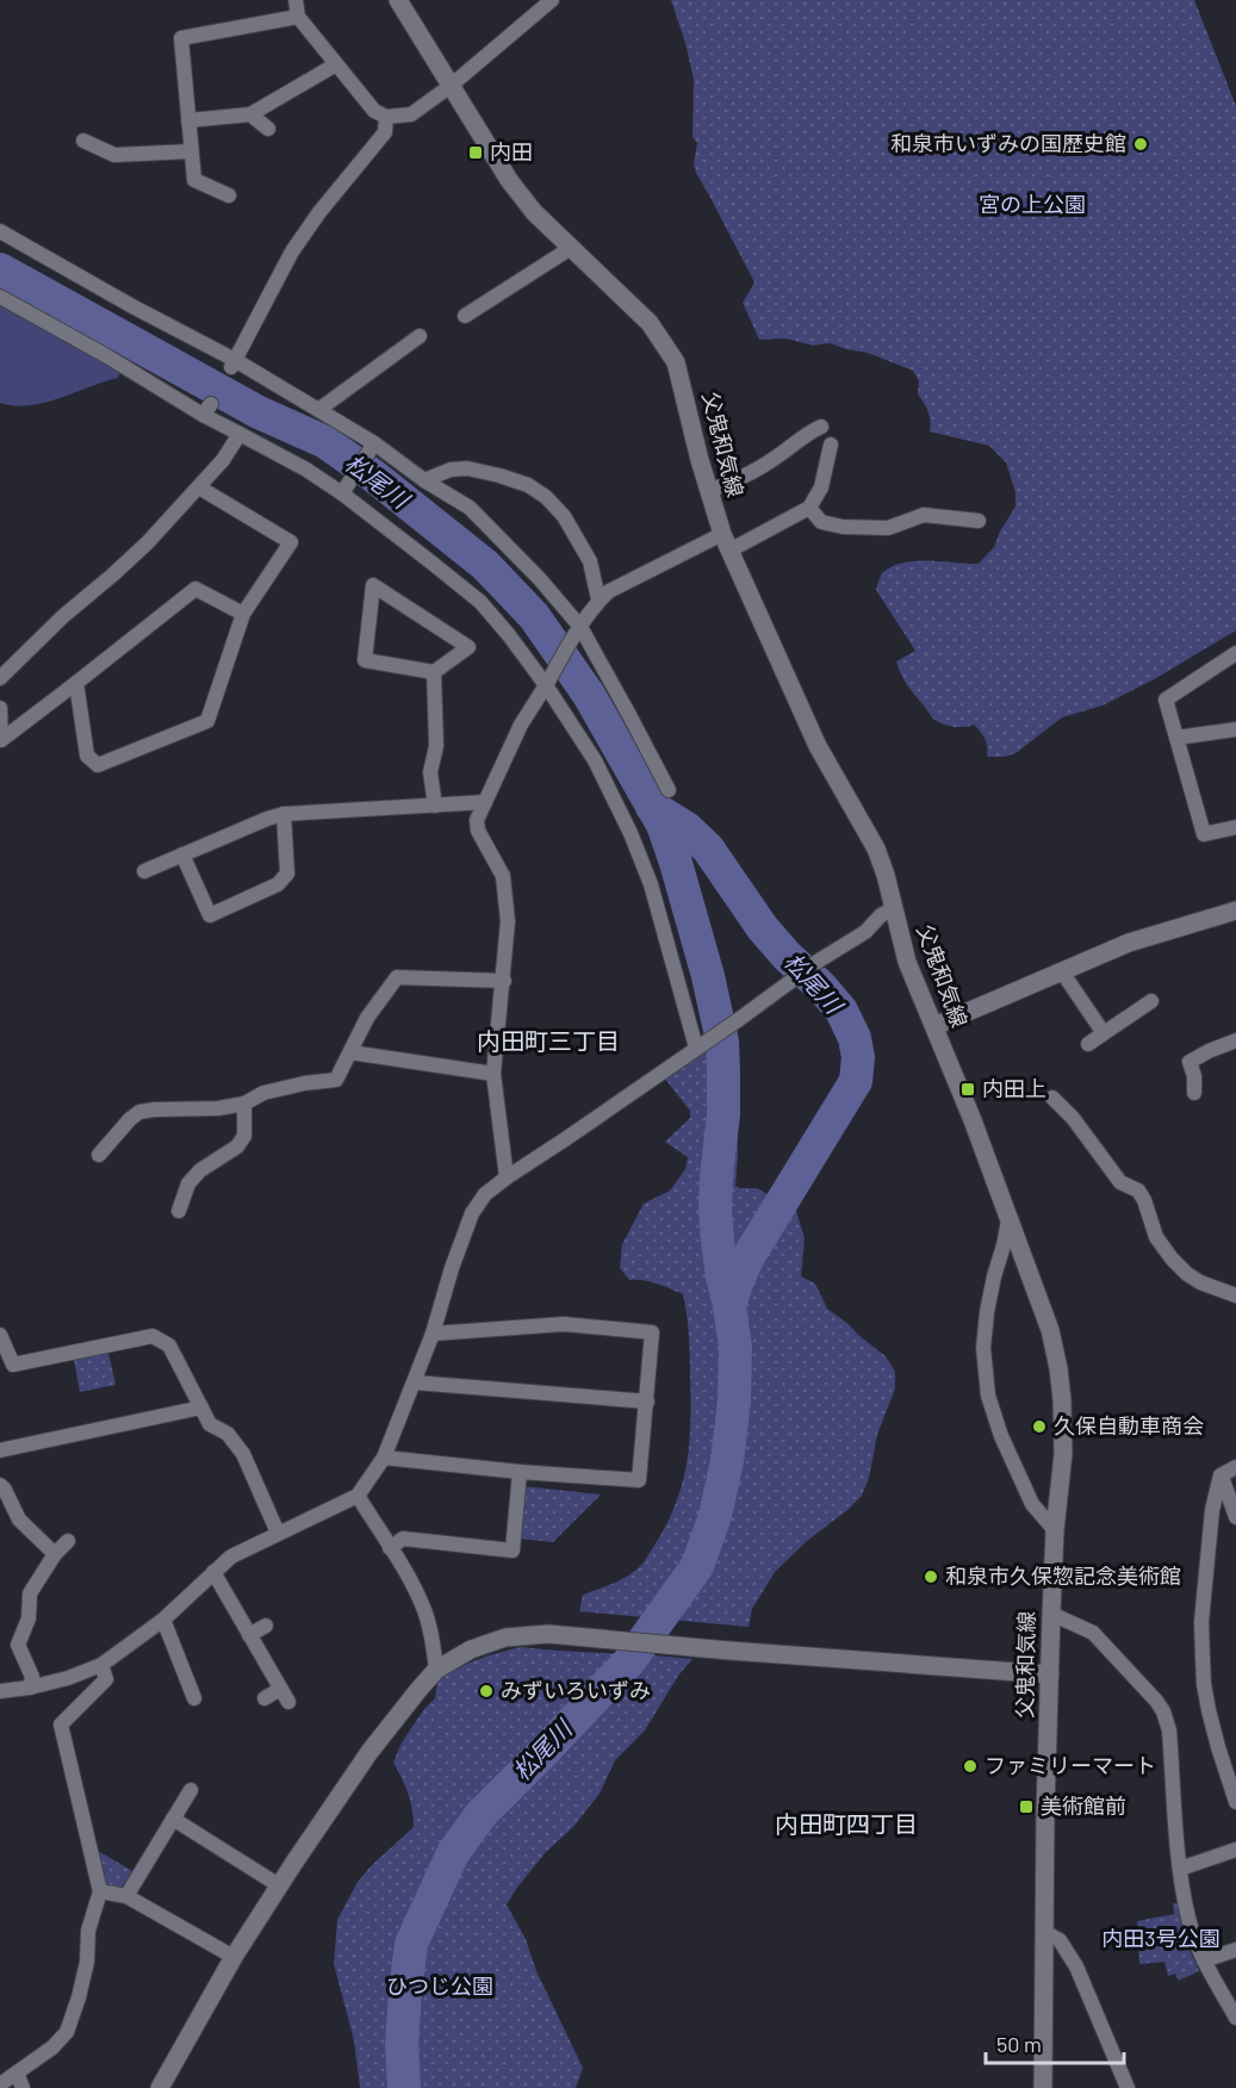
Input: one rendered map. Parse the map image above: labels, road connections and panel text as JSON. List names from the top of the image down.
{
  "streets": {
    "main road": ["父鬼和気線"]
  },
  "districts": ["内田町三丁目", "内田町四丁目"],
  "water": ["松尾川"],
  "parks": ["宮の上公園", "内田3号公園", "ひつじ公園"],
  "places": {
    "other": [
      "和泉市いずみの国歴史館",
      "久保自動車商会",
      "和泉市久保惣記念美術館",
      "みずいろいずみ",
      "ファミリーマート"
    ],
    "transit": ["内田", "内田上", "美術館前"]
  },
  "scale_bar": "50 m"
}
